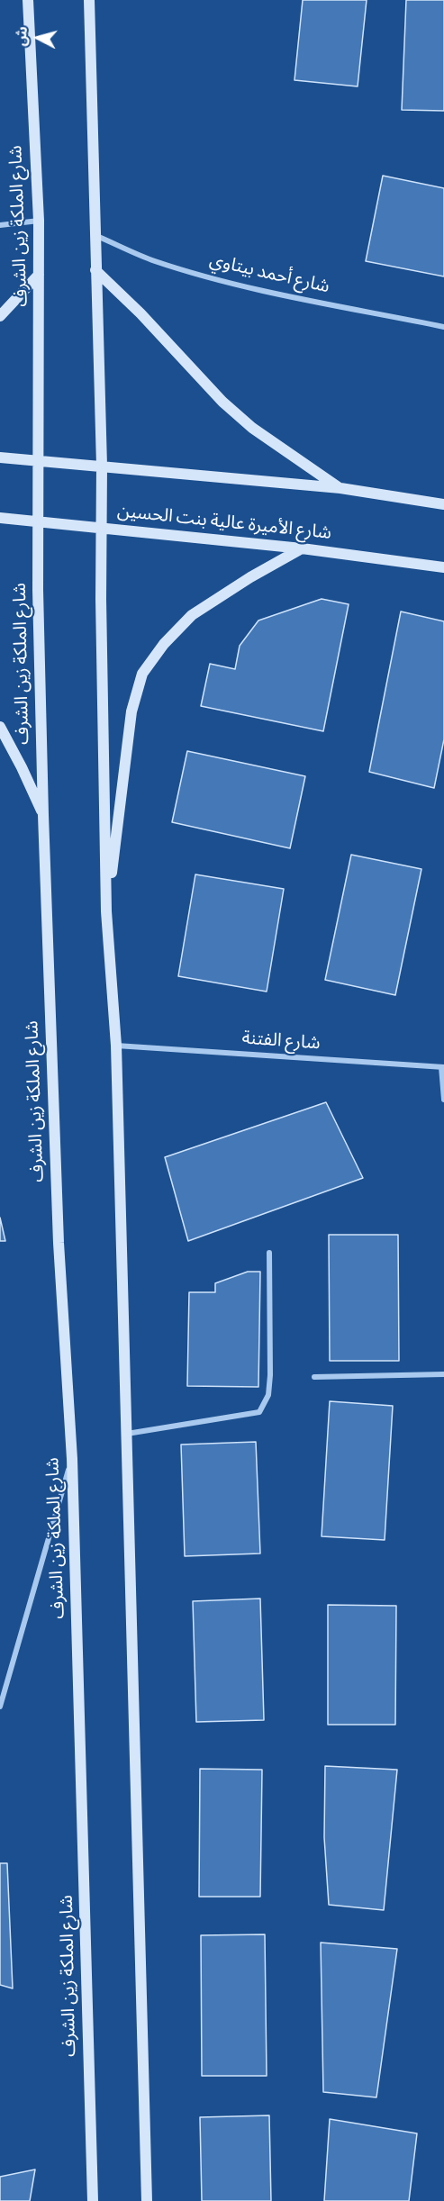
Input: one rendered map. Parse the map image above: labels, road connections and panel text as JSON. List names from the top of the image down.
{
  "streets": {
    "main road": ["شارع الملكة زين الشرف", "شارع الأميرة عالية بنت الحسين"],
    "street": ["شارع أحمد بيتاوي", "شارع الفتنة"]
  },
  "crossings": [
    ["شارع الملكة زين الشرف", "شارع الأميرة عالية بنت الحسين"]
  ],
  "north": "left"
}
